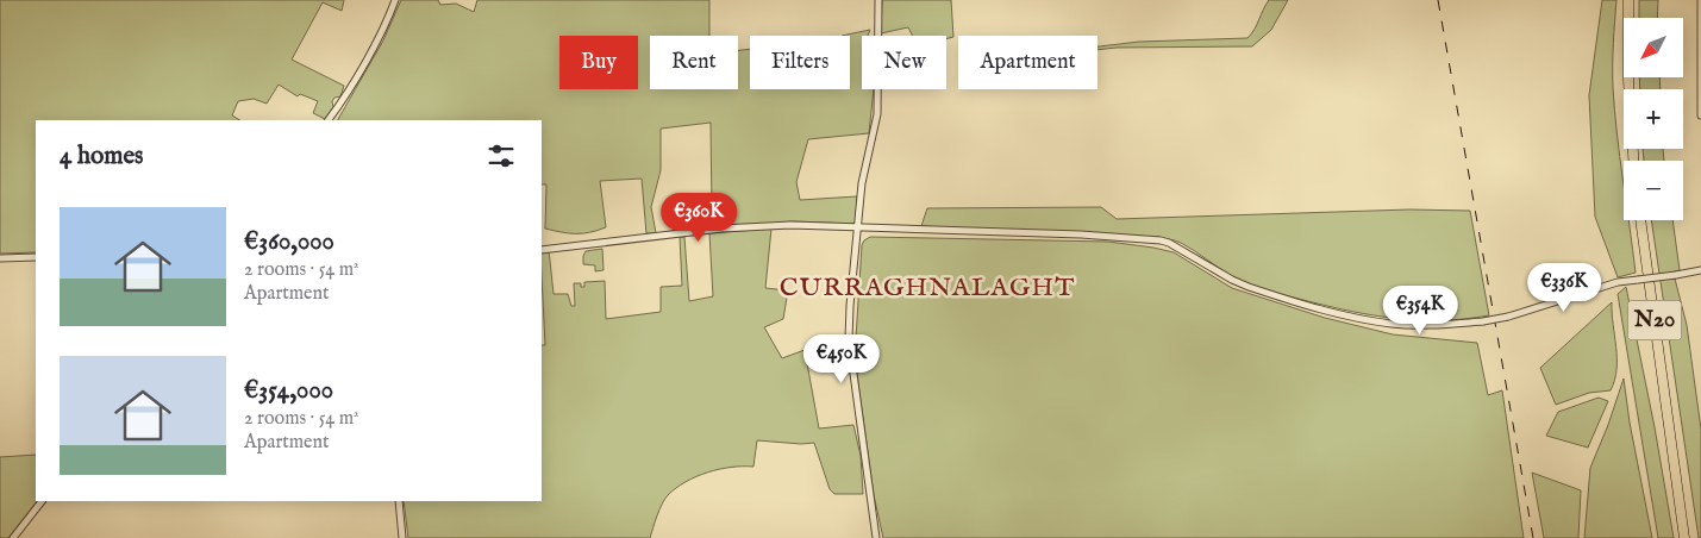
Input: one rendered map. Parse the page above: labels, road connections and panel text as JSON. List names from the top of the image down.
{
  "streets": {
    "highway": ["N20"]
  },
  "districts": ["CURRAGHNALAGHT"],
  "north": "bottom left",
  "page": {
    "map_buttons": ["+", "−"],
    "chip": [
      "Buy",
      "Rent",
      "Filters",
      "New",
      "Apartment"
    ],
    "heading": "4 homes",
    "list": [
      {
        "name": "€360,000",
        "note": "2 rooms · 54 m² · Apartment"
      },
      {
        "name": "€354,000",
        "note": "2 rooms · 54 m² · Apartment"
      }
    ],
    "price": [
      "€360K",
      "€336K",
      "€354K",
      "€450K"
    ]
  }
}
